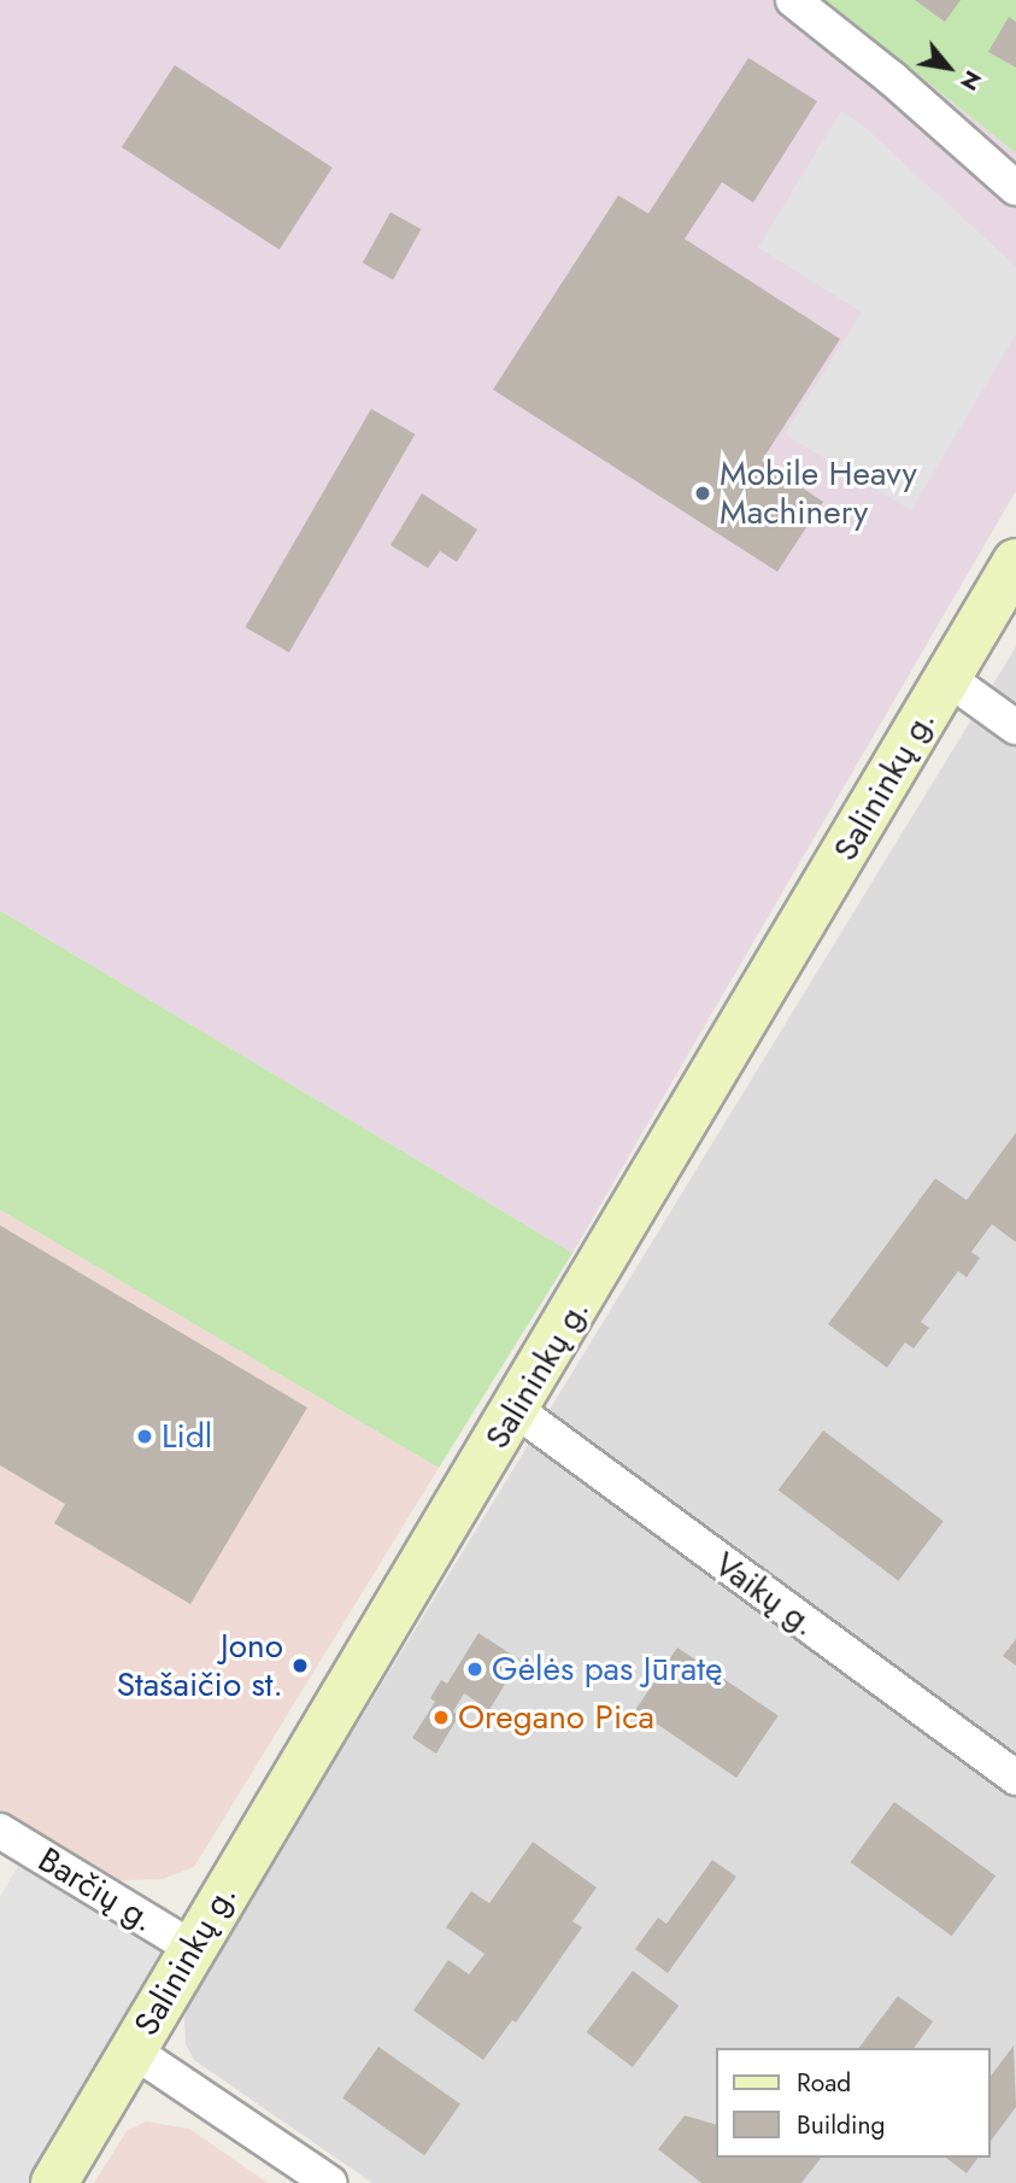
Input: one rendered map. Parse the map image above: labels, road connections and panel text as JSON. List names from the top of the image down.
{
  "streets": {
    "main road": ["Salininkų g."],
    "street": ["Vaikų g.", "Barčių g."]
  },
  "crossings": [
    ["Salininkų g.", "Vaikų g."],
    ["Salininkų g.", "Barčių g."]
  ],
  "places": [
    "Mobile Heavy Machinery",
    "Lidl",
    "Jono Stašaičio st.",
    "Gėlės pas Jūratę",
    "Oregano Pica"
  ],
  "legend": ["Road", "Building"],
  "north": "bottom right"
}
